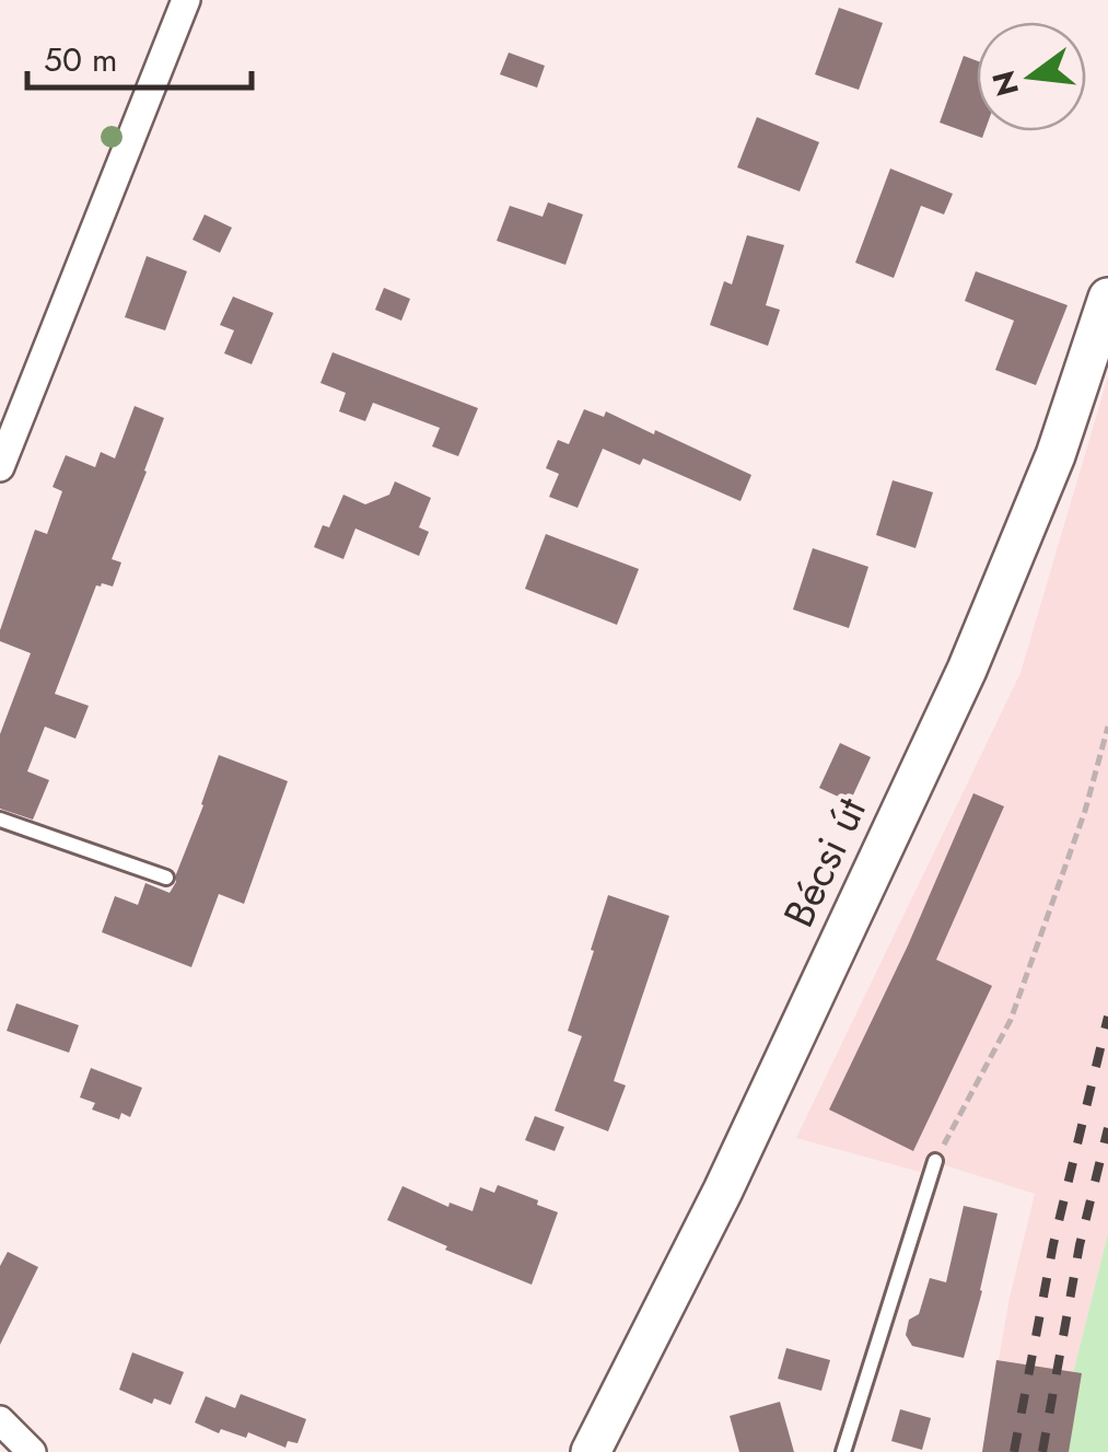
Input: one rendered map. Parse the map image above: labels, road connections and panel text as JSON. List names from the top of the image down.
{
  "streets": {
    "street": ["Bécsi út"]
  },
  "scale_bar": "50 m",
  "north": "left"
}
